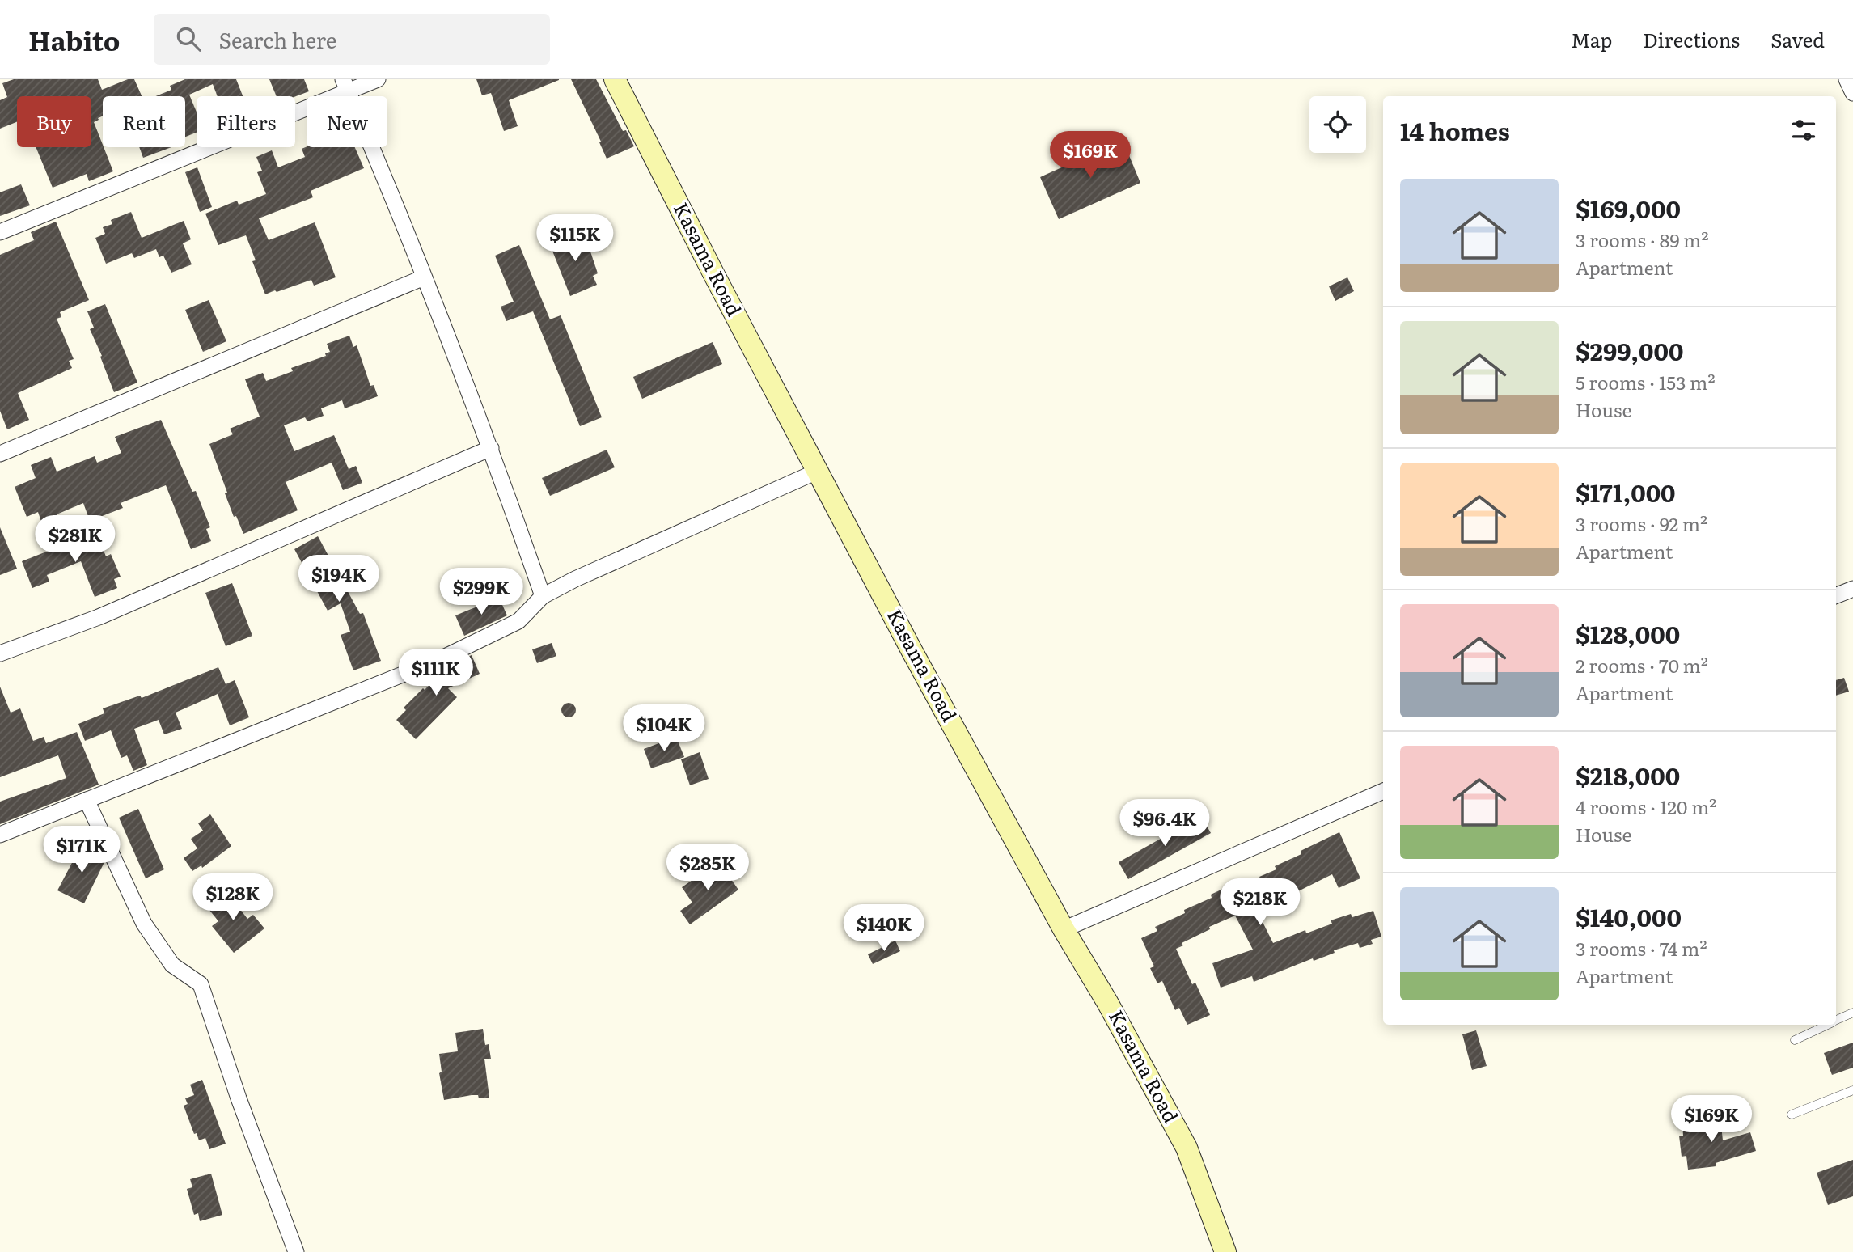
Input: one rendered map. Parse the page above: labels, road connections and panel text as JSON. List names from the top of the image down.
{
  "streets": {
    "street": ["Kasama Road"]
  },
  "page": {
    "header": "Habito",
    "search": "Search here",
    "nav": ["Map", "Directions", "Saved"],
    "chip": [
      "Buy",
      "Rent",
      "Filters",
      "New"
    ],
    "heading": "14 homes",
    "price": [
      "$169K",
      "$115K",
      "$281K",
      "$194K",
      "$299K",
      "$111K",
      "$104K",
      "$96.4K",
      "$171K",
      "$285K",
      "$128K",
      "$218K",
      "$140K",
      "$169K"
    ],
    "list": [
      {
        "name": "$169,000",
        "note": "3 rooms · 89 m² · Apartment"
      },
      {
        "name": "$299,000",
        "note": "5 rooms · 153 m² · House"
      },
      {
        "name": "$171,000",
        "note": "3 rooms · 92 m² · Apartment"
      },
      {
        "name": "$128,000",
        "note": "2 rooms · 70 m² · Apartment"
      },
      {
        "name": "$218,000",
        "note": "4 rooms · 120 m² · House"
      },
      {
        "name": "$140,000",
        "note": "3 rooms · 74 m² · Apartment"
      }
    ]
  }
}
